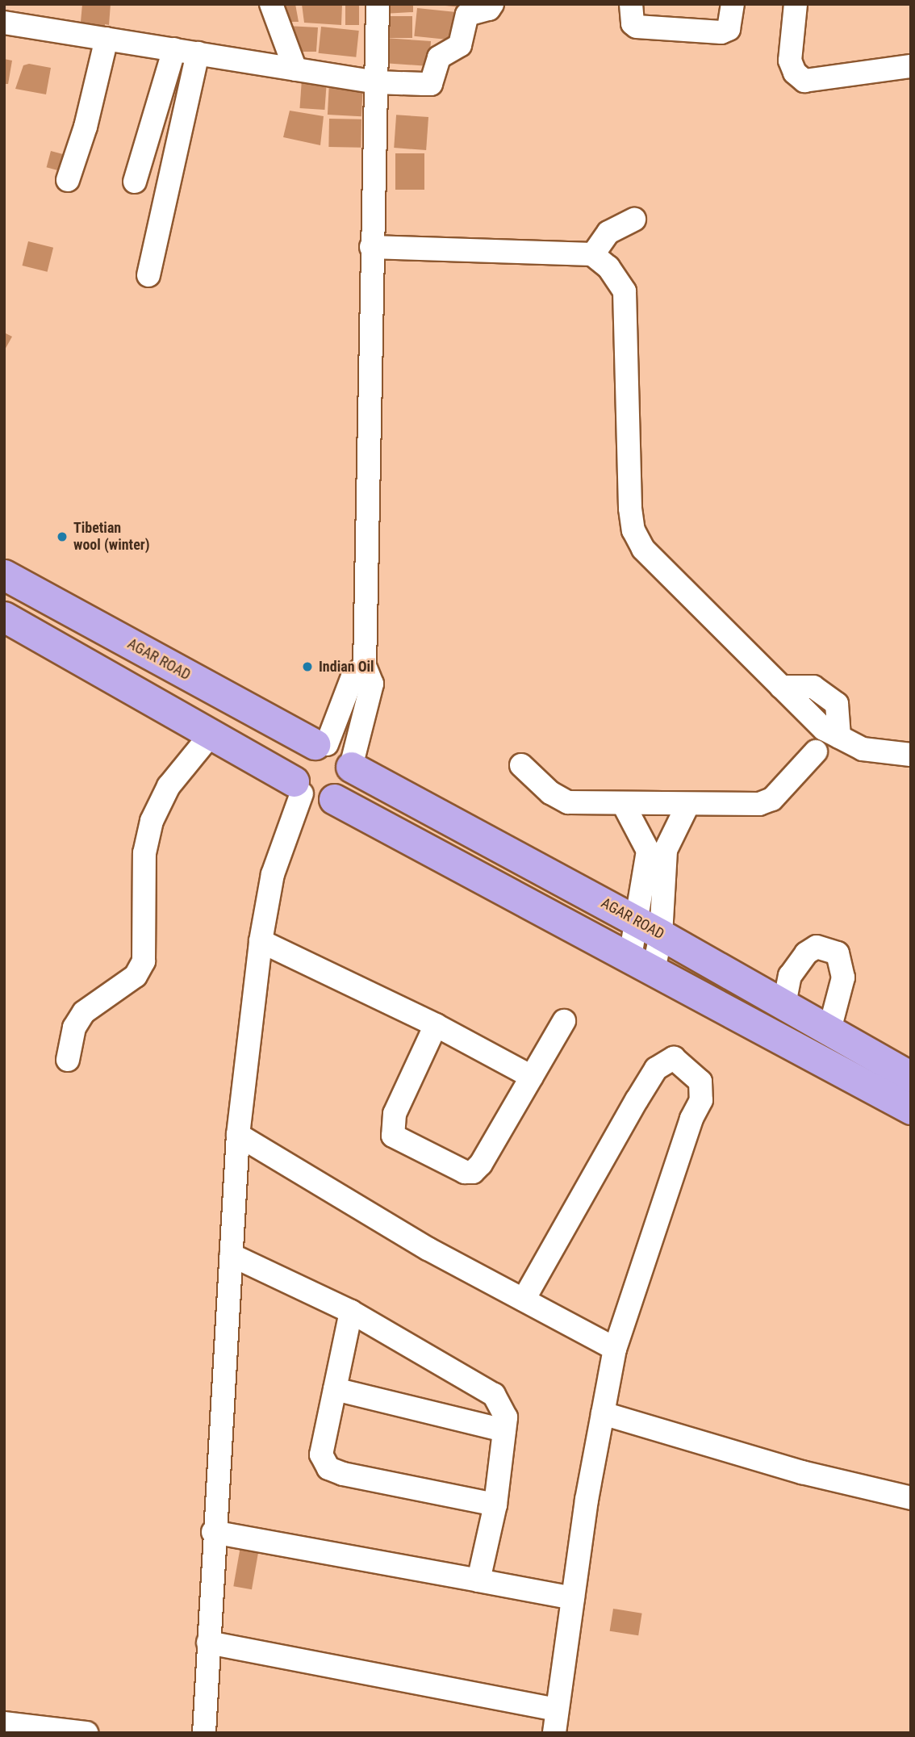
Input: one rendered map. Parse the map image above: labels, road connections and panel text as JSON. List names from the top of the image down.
{
  "streets": {
    "main road": ["AGAR ROAD"]
  },
  "places": ["Tibetian wool (winter)", "Indian Oil"]
}
